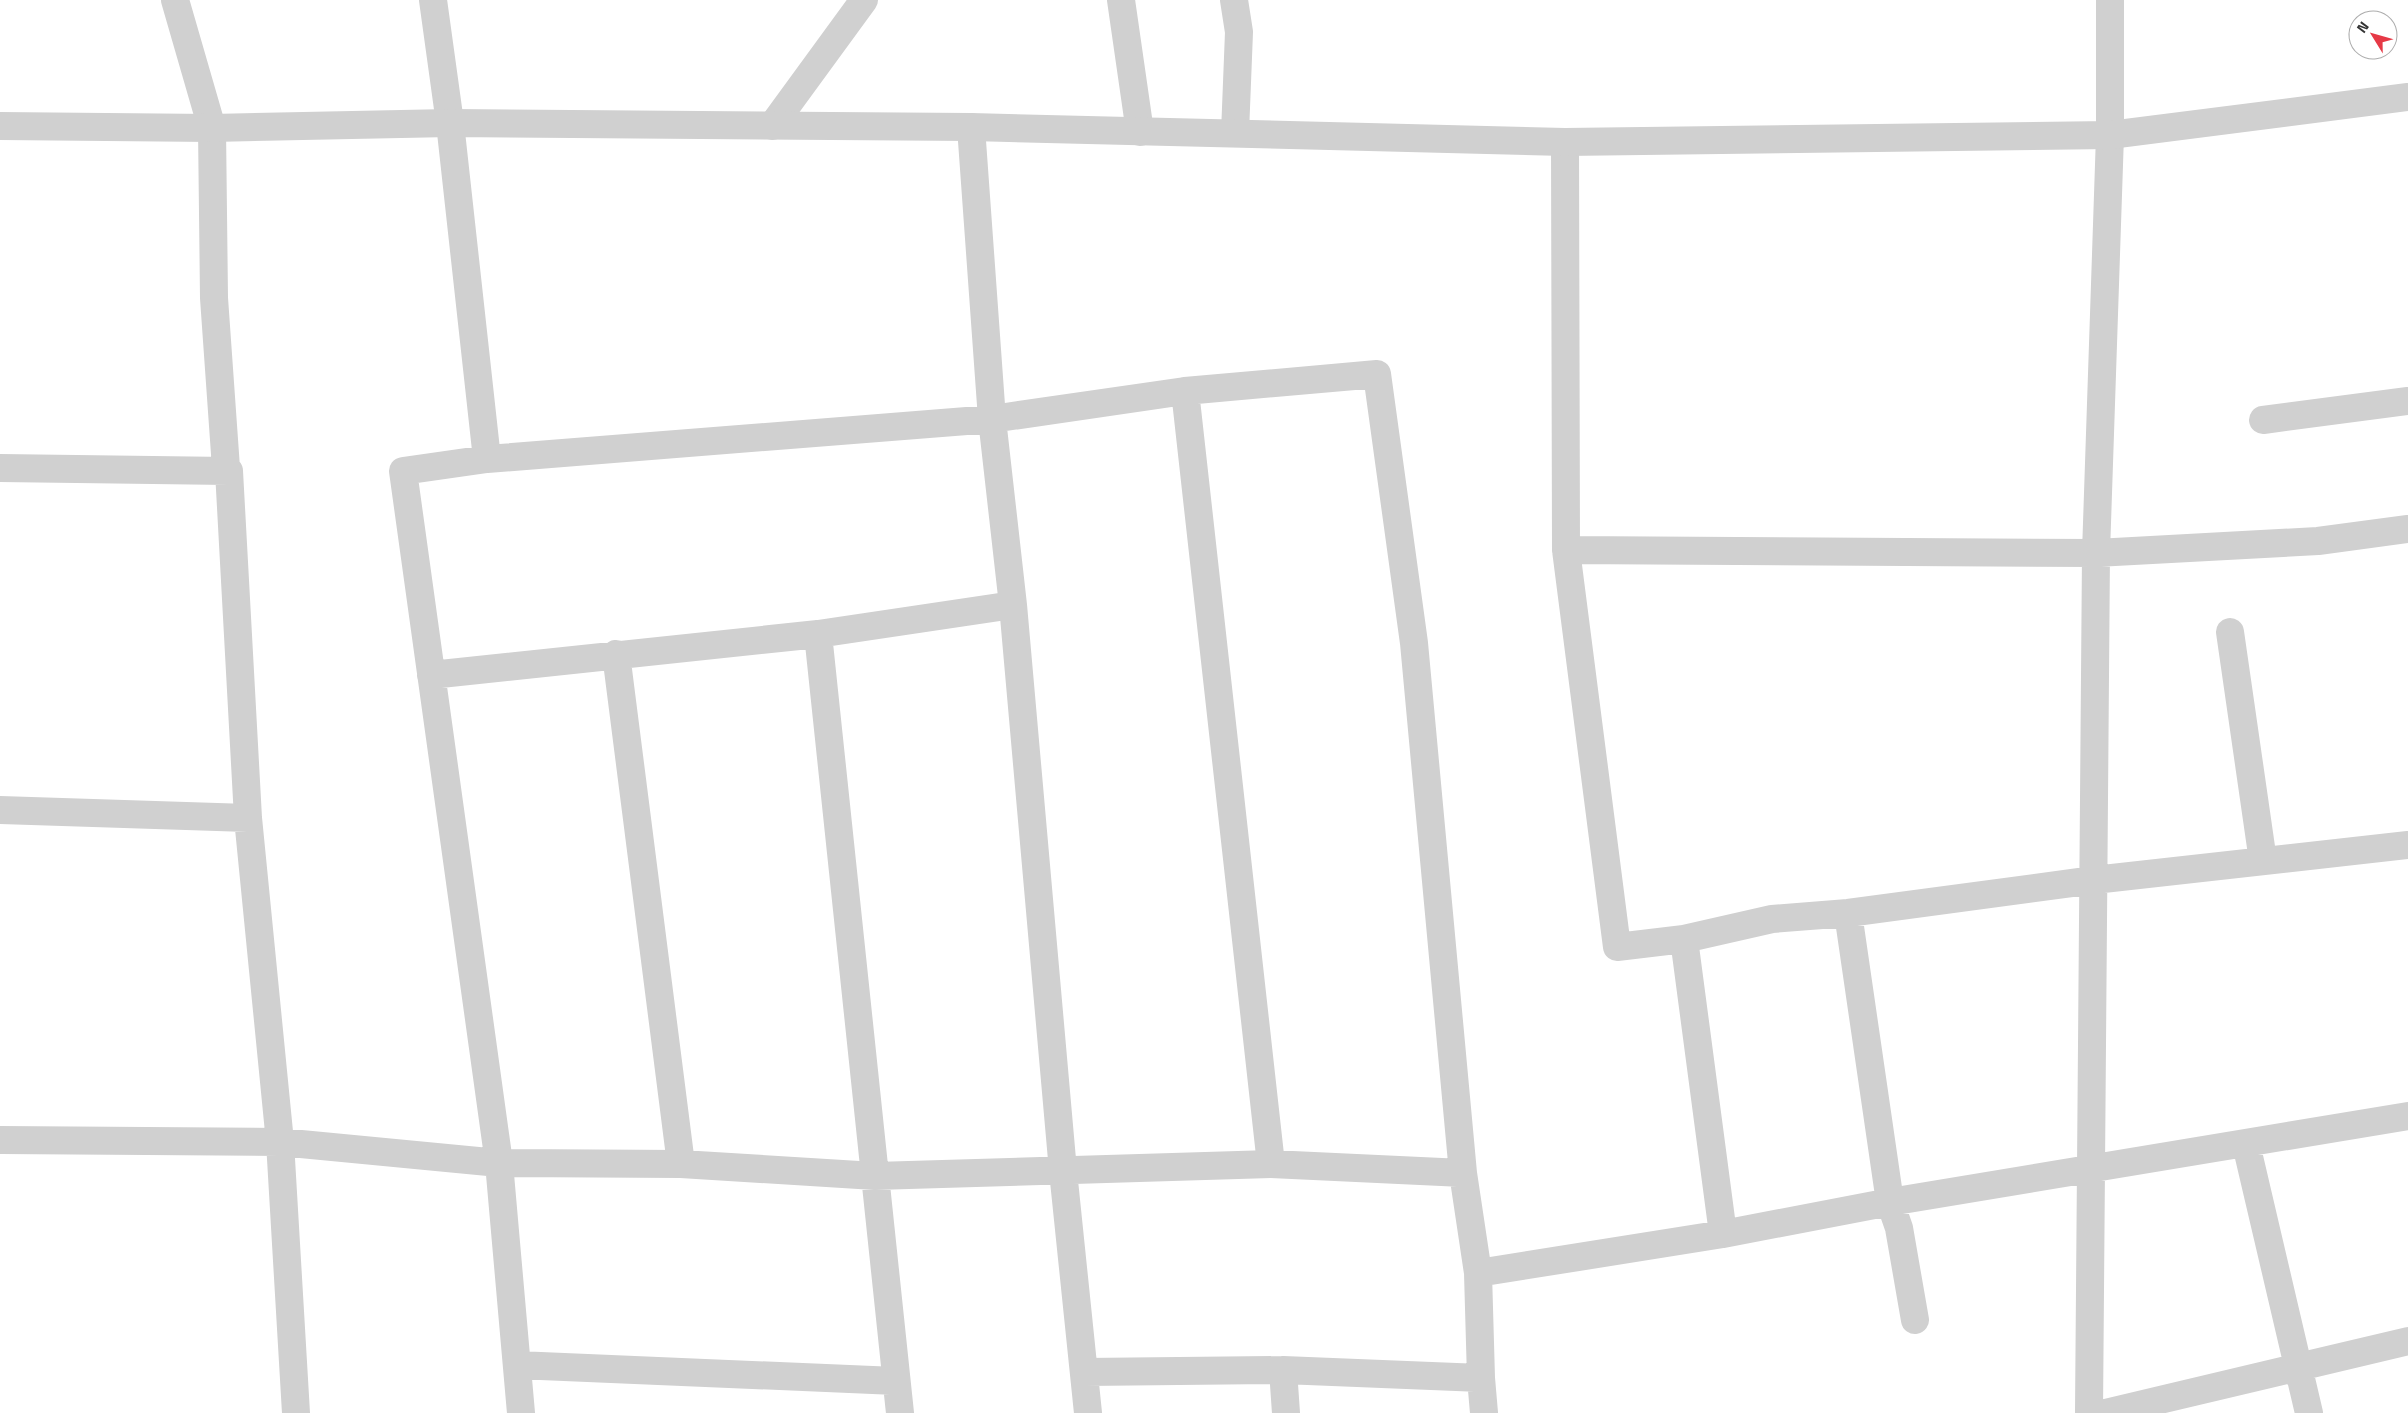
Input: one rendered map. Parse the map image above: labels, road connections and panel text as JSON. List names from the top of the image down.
{
  "north": "top left"
}
